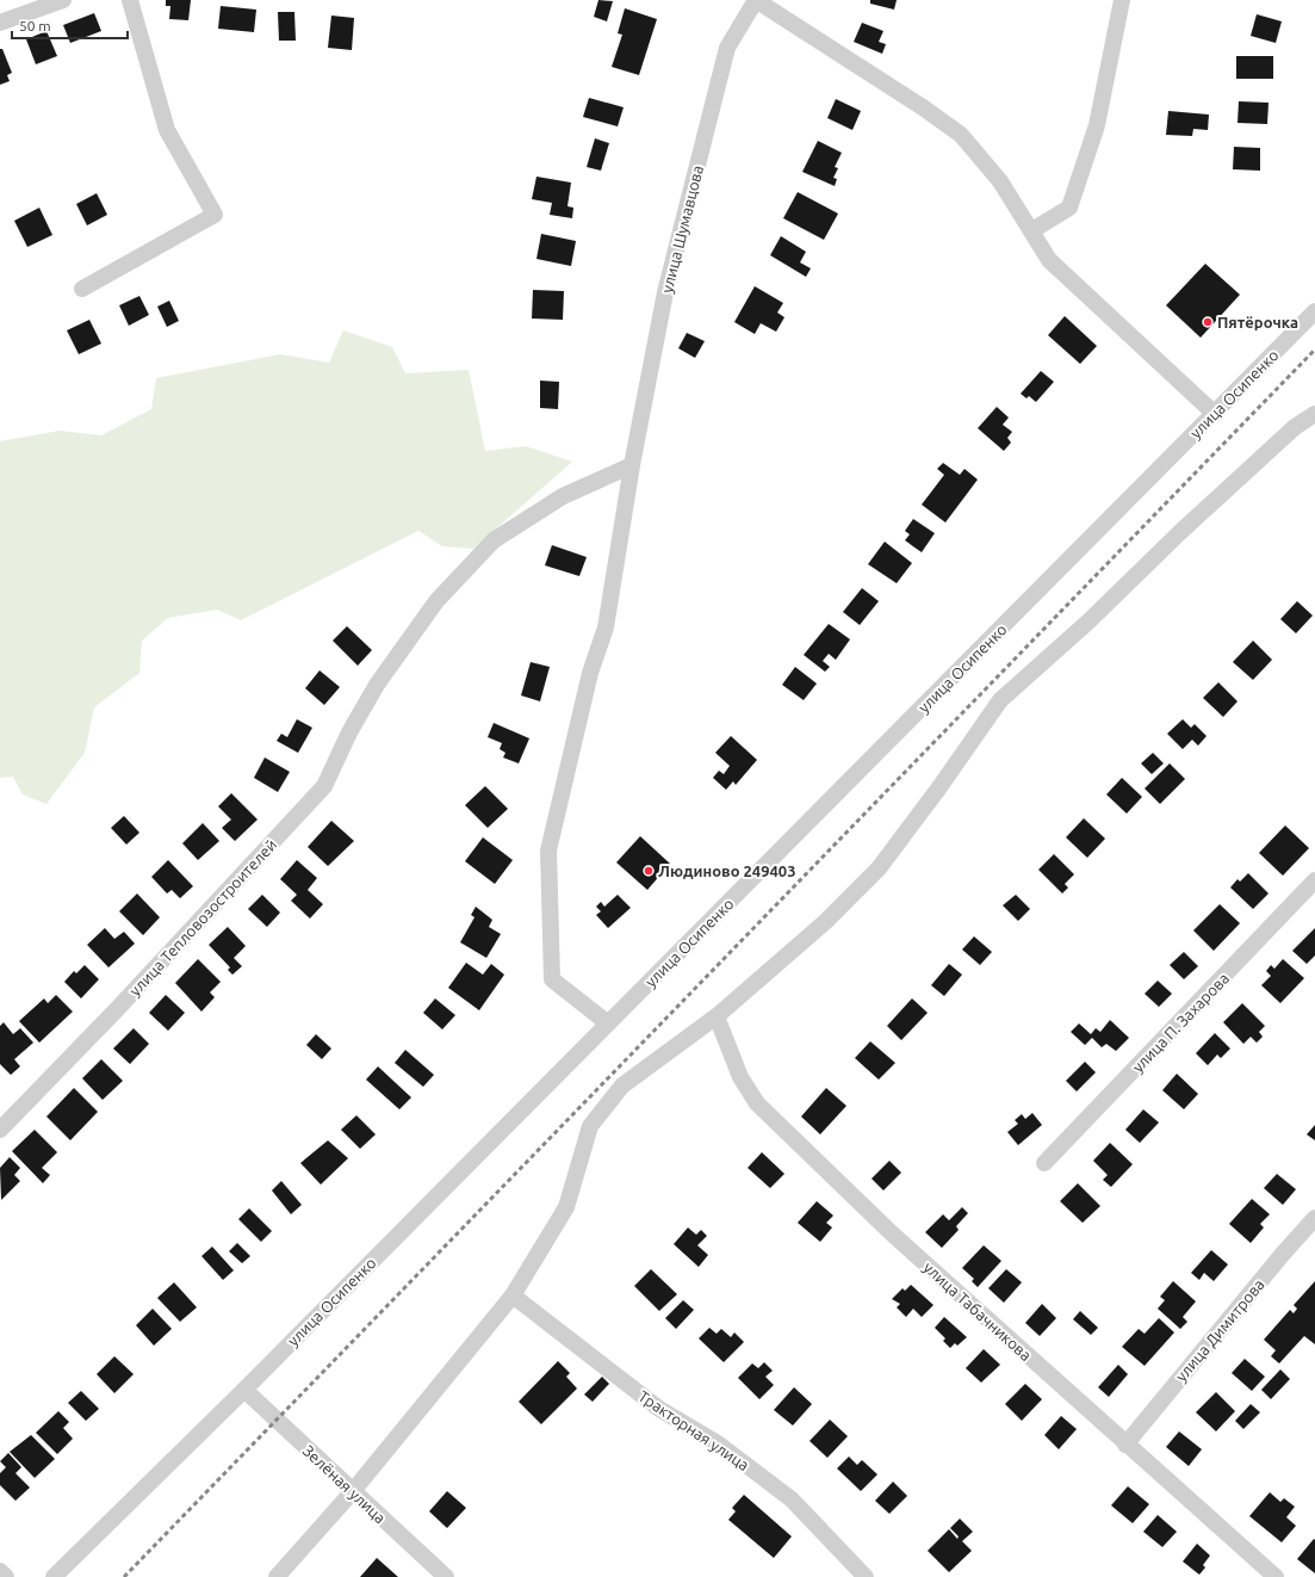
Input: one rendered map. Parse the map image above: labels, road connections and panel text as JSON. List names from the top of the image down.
{
  "streets": {
    "street": [
      "улица Шумавцова",
      "улица Осипенко",
      "улица Тепловозостроителей",
      "улица П. Захарова",
      "улица Табачникова",
      "улица Димитрова",
      "Тракторная улица",
      "Зелёная улица"
    ]
  },
  "crossings": [
    ["улица Шумавцова", "улица Тепловозостроителей"],
    ["улица Осипенко", "Зелёная улица"],
    ["улица Табачникова", "улица Димитрова"]
  ],
  "places": ["Пятёрочка", "Людиново 249403"],
  "scale_bar": "50 m"
}
